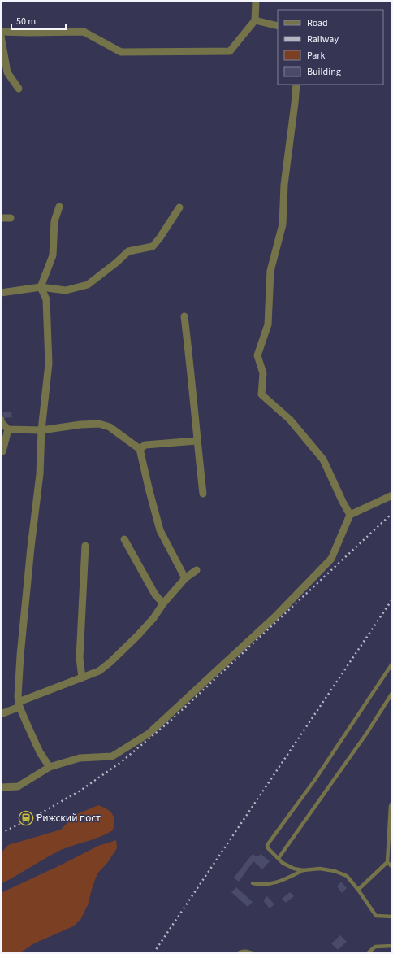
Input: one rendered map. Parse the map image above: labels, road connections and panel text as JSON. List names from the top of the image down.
{
  "places": {
    "station": ["Рижский пост"]
  },
  "legend": [
    "Road",
    "Railway",
    "Park",
    "Building"
  ],
  "scale_bar": "50 m"
}
